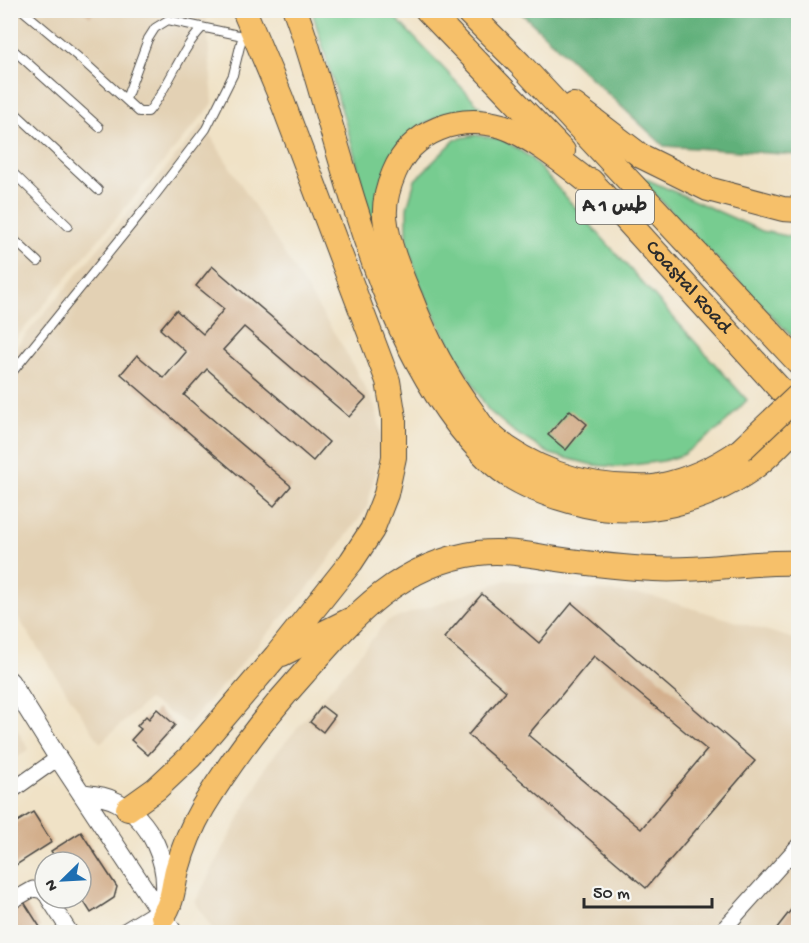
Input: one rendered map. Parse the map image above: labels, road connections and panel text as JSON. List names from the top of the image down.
{
  "streets": {
    "main road": ["A 1 طس", "Coastal Road"]
  },
  "scale_bar": "50 m",
  "north": "bottom left"
}
